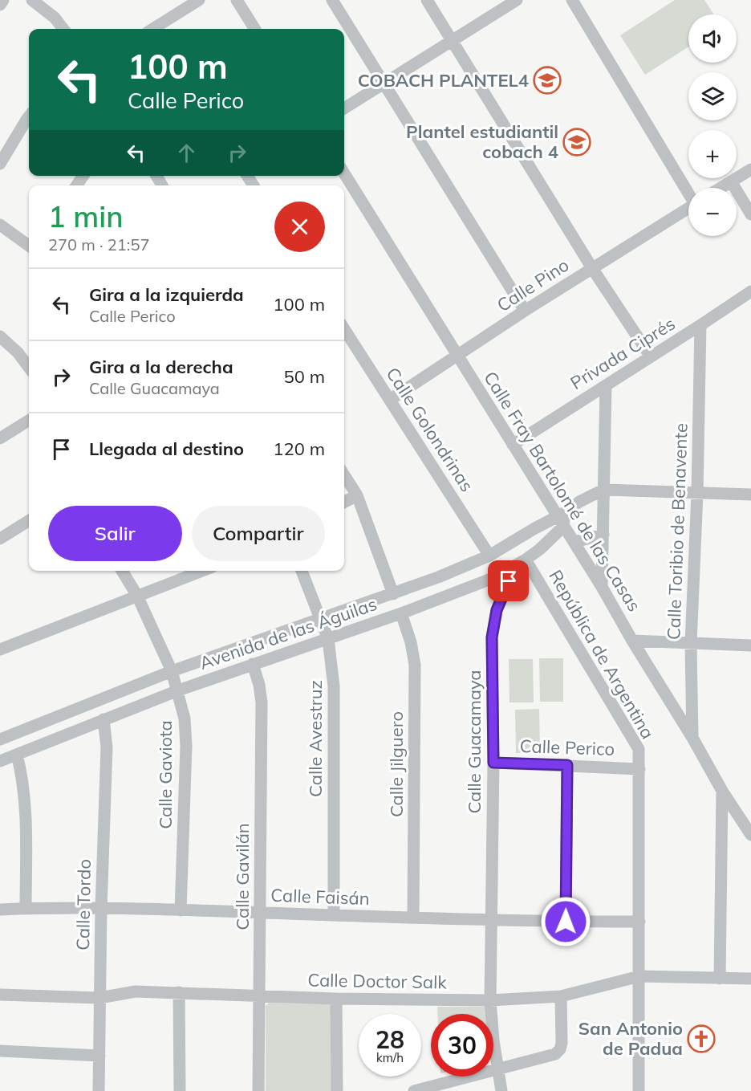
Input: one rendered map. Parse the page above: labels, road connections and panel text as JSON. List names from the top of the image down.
{
  "streets": {
    "street": [
      "Calle Pino",
      "Privada Ciprés",
      "Calle Golondrinas",
      "Calle Fray Bartolomé de las Casas",
      "Calle Toribio de Benavente",
      "Avenida de las Águilas",
      "República de Argentina",
      "Calle Avestruz",
      "Calle Guacamaya",
      "Calle Perico",
      "Calle Jilguero",
      "Calle Gaviota",
      "Calle Gavilán",
      "Calle Faisán",
      "Calle Tordo",
      "Calle Doctor Salk"
    ]
  },
  "crossings": [
    ["Calle Pino", "Calle Golondrinas"],
    ["Calle Pino", "Calle Fray Bartolomé de las Casas"],
    ["Privada Ciprés", "Calle Fray Bartolomé de las Casas"],
    ["Privada Ciprés", "Calle Toribio de Benavente"],
    ["Calle Golondrinas", "Avenida de las Águilas"],
    ["Calle Fray Bartolomé de las Casas", "Calle Toribio de Benavente"],
    ["Calle Fray Bartolomé de las Casas", "Avenida de las Águilas"],
    ["Avenida de las Águilas", "República de Argentina"],
    ["Avenida de las Águilas", "Calle Avestruz"],
    ["Avenida de las Águilas", "Calle Guacamaya"],
    ["Avenida de las Águilas", "Calle Jilguero"],
    ["Avenida de las Águilas", "Calle Gaviota"],
    ["Avenida de las Águilas", "Calle Gavilán"],
    ["Avenida de las Águilas", "Calle Tordo"],
    ["República de Argentina", "Calle Guacamaya"],
    ["República de Argentina", "Calle Perico"],
    ["República de Argentina", "Calle Faisán"],
    ["República de Argentina", "Calle Doctor Salk"],
    ["Calle Avestruz", "Calle Faisán"],
    ["Calle Guacamaya", "Calle Perico"],
    ["Calle Guacamaya", "Calle Faisán"],
    ["Calle Guacamaya", "Calle Doctor Salk"],
    ["Calle Jilguero", "Calle Faisán"],
    ["Calle Gaviota", "Calle Faisán"],
    ["Calle Gavilán", "Calle Faisán"],
    ["Calle Gavilán", "Calle Doctor Salk"],
    ["Calle Faisán", "Calle Tordo"],
    ["Calle Tordo", "Calle Doctor Salk"]
  ],
  "places": {
    "school or university": ["COBACH PLANTEL4", "Plantel estudiantil cobach 4"],
    "church": ["San Antonio de Padua"]
  },
  "page": {
    "map_buttons": ["+", "−"],
    "turn": ["100 m", "Calle Perico"],
    "heading": ["1 min", "270 m · 21:57"],
    "list": [
      {
        "name": "Gira a la izquierda",
        "note": "Calle Perico",
        "value": "100 m"
      },
      {
        "name": "Gira a la derecha",
        "note": "Calle Guacamaya",
        "value": "50 m"
      },
      {
        "name": "Llegada al destino",
        "value": "120 m"
      }
    ],
    "buttons": ["Salir", "Compartir"],
    "speed": "28 km/h",
    "limit": "30"
  }
}
